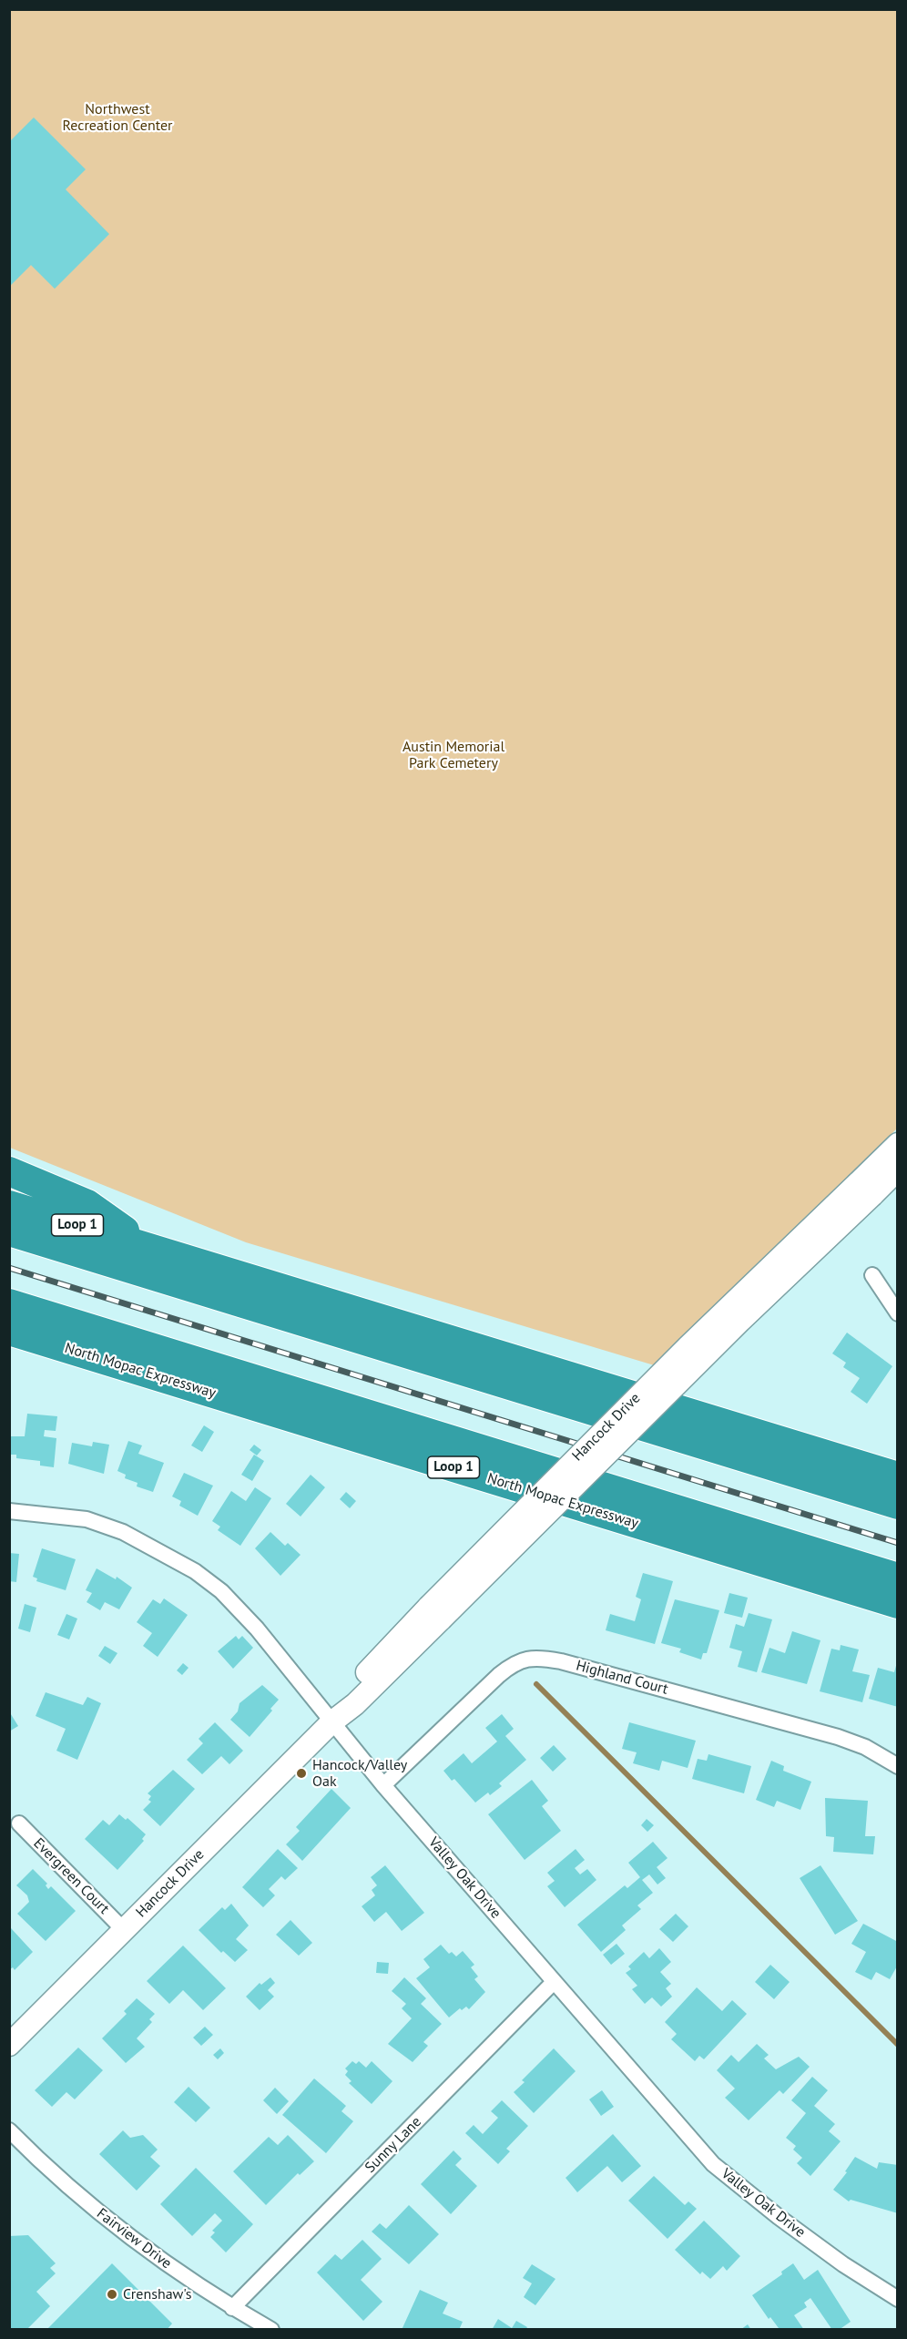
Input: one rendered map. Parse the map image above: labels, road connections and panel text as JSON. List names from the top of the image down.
{
  "streets": {
    "highway": ["Loop 1", "North Mopac Expressway"],
    "street": [
      "Hancock Drive",
      "Highland Court",
      "Evergreen Court",
      "Valley Oak Drive",
      "Sunny Lane",
      "Fairview Drive"
    ]
  },
  "crossings": [
    ["Hancock Drive", "Evergreen Court"],
    ["Hancock Drive", "Valley Oak Drive"],
    ["Highland Court", "Valley Oak Drive"],
    ["Valley Oak Drive", "Sunny Lane"],
    ["Sunny Lane", "Fairview Drive"]
  ],
  "parks": ["Northwest Recreation Center", "Austin Memorial Park Cemetery"],
  "places": ["Hancock/Valley Oak", "Crenshaw's"]
}
